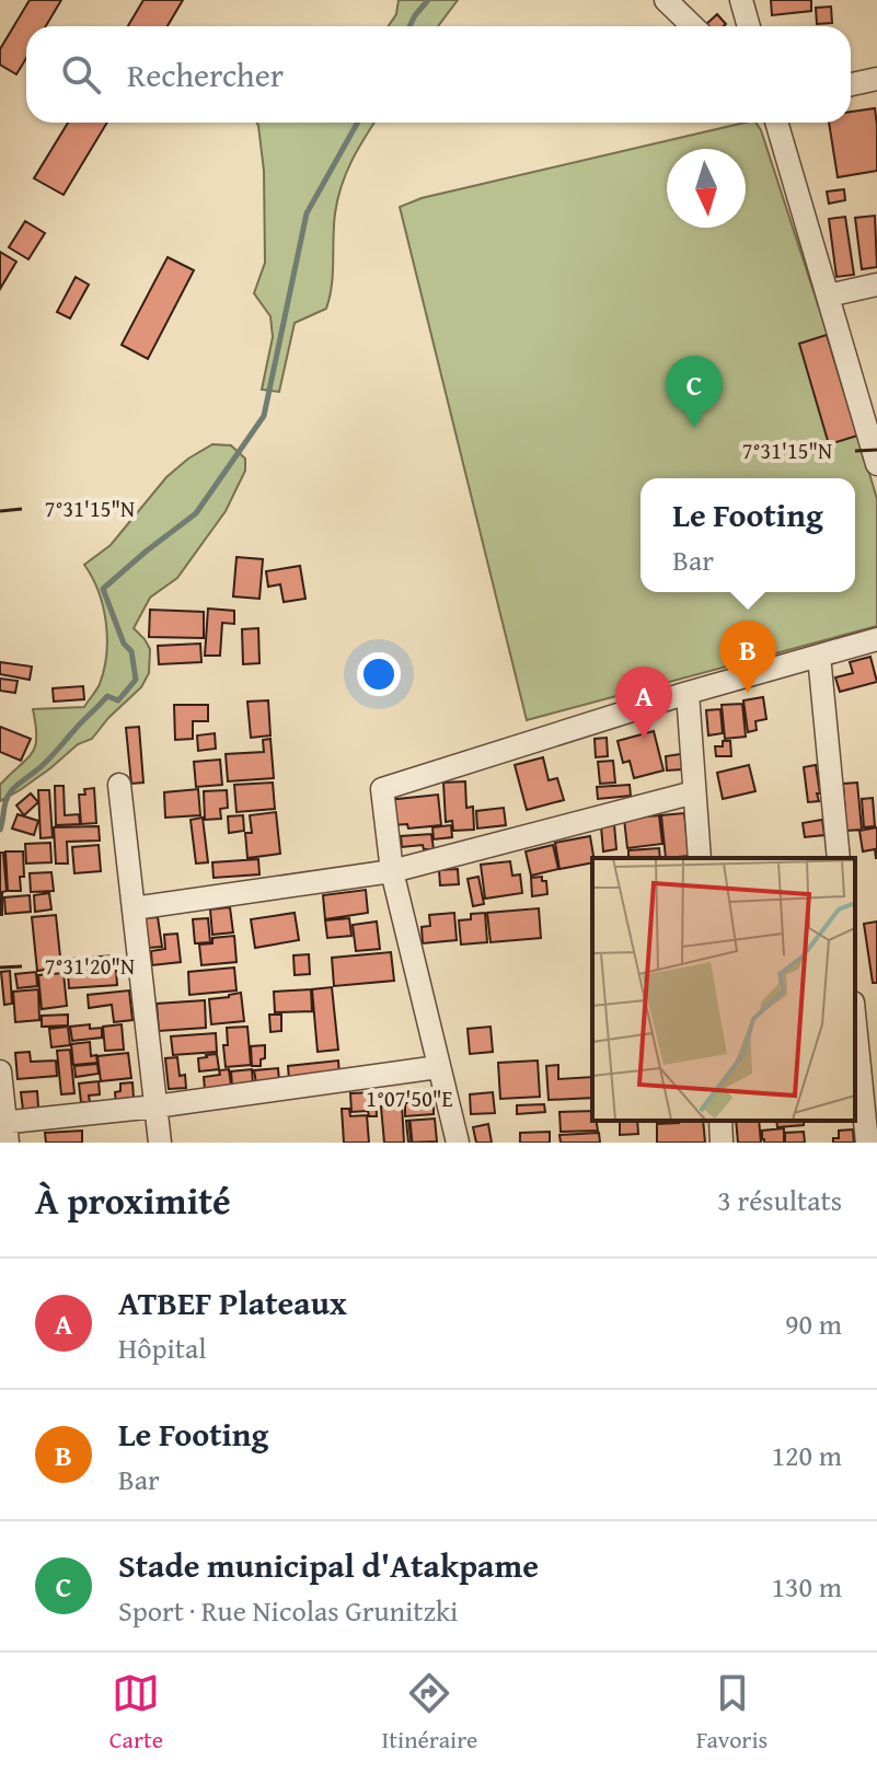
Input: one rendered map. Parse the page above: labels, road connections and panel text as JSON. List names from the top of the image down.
{
  "north": "bottom",
  "page": {
    "search": "Rechercher",
    "pins": ["C", "B", "A"],
    "popup": ["Le Footing", "Bar"],
    "heading": ["À proximité", "3 résultats"],
    "list": [
      {
        "mark": "A",
        "name": "ATBEF Plateaux",
        "note": "Hôpital",
        "value": "90 m"
      },
      {
        "mark": "B",
        "name": "Le Footing",
        "note": "Bar",
        "value": "120 m"
      },
      {
        "mark": "C",
        "name": "Stade municipal d'Atakpame",
        "note": "Sport · Rue Nicolas Grunitzki",
        "value": "130 m"
      }
    ],
    "nav": ["Carte", "Itinéraire", "Favoris"]
  },
  "coordinates": ["7°31'15\"N", "7°31'20\"N", "1°07'50\"E"]
}
